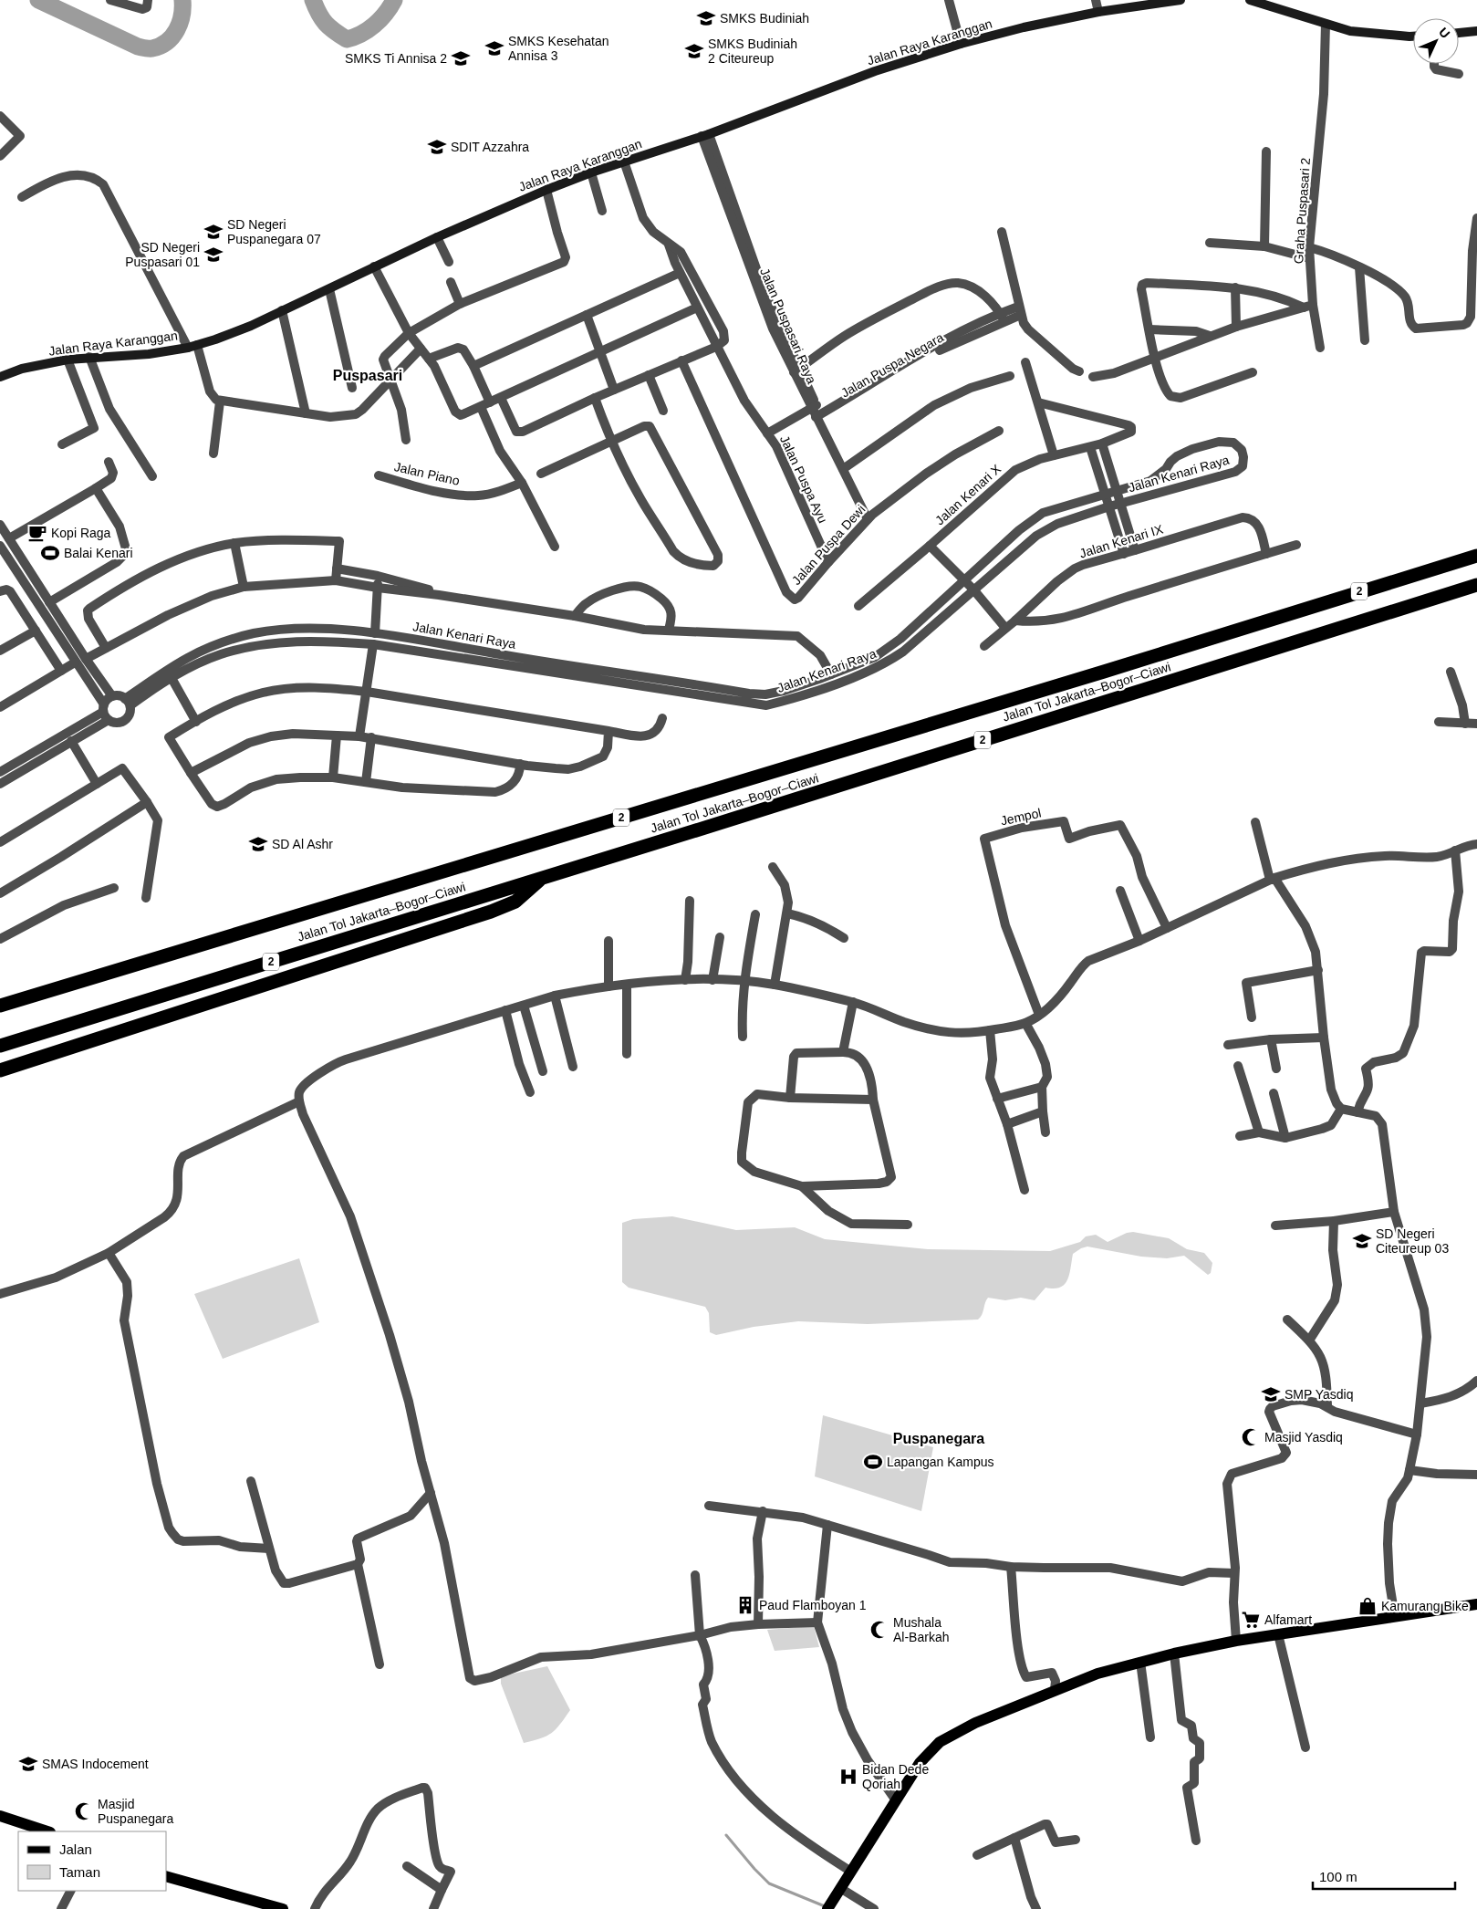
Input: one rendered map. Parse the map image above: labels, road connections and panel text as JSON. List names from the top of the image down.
{
  "streets": {
    "highway": ["2", "Jalan Tol Jakarta–Bogor–Ciawi"],
    "street": [
      "Jalan Raya Karanggan",
      "Graha Puspasari 2",
      "Jalan Puspasari Raya",
      "Jalan Puspa Negara",
      "Jalan Piano",
      "Jalan Kenari Raya",
      "Jalan Puspa Ayu",
      "Jalan Kenari X",
      "Jalan Kenari IX",
      "Jalan Puspa Dewi",
      "Jempol"
    ]
  },
  "crossings": [
    ["Jalan Raya Karanggan", "Jalan Puspasari Raya"],
    ["Jalan Puspasari Raya", "Jalan Puspa Negara"],
    ["Jalan Puspasari Raya", "Jalan Puspa Ayu"],
    ["Jalan Puspasari Raya", "Jalan Puspa Dewi"],
    ["Jalan Puspa Ayu", "Jalan Puspa Dewi"]
  ],
  "districts": ["Puspasari", "Puspanegara"],
  "places": {
    "school or university": [
      "SMKS Budiniah",
      "SMKS Kesehatan Annisa 3",
      "SMKS Budiniah 2 Citeureup",
      "SMKS Ti Annisa 2",
      "SDIT Azzahra",
      "SD Negeri Puspanegara 07",
      "SD Negeri Puspasari 01",
      "SD Al Ashr",
      "SD Negeri Citeureup 03",
      "SMP Yasdiq",
      "SMAS Indocement"
    ],
    "cafe": ["Kopi Raga"],
    "sports": ["Balai Kenari", "Lapangan Kampus"],
    "mosque": ["Masjid Yasdiq", "Mushala Al-Barkah", "Masjid Puspanegara"],
    "building": ["Paud Flamboyan 1"],
    "shop": ["Kamurang Bike"],
    "supermarket": ["Alfamart"],
    "hospital": ["Bidan Dede Qoriah"]
  },
  "legend": ["Jalan", "Taman"],
  "scale_bar": "100 m",
  "north": "top right"
}
